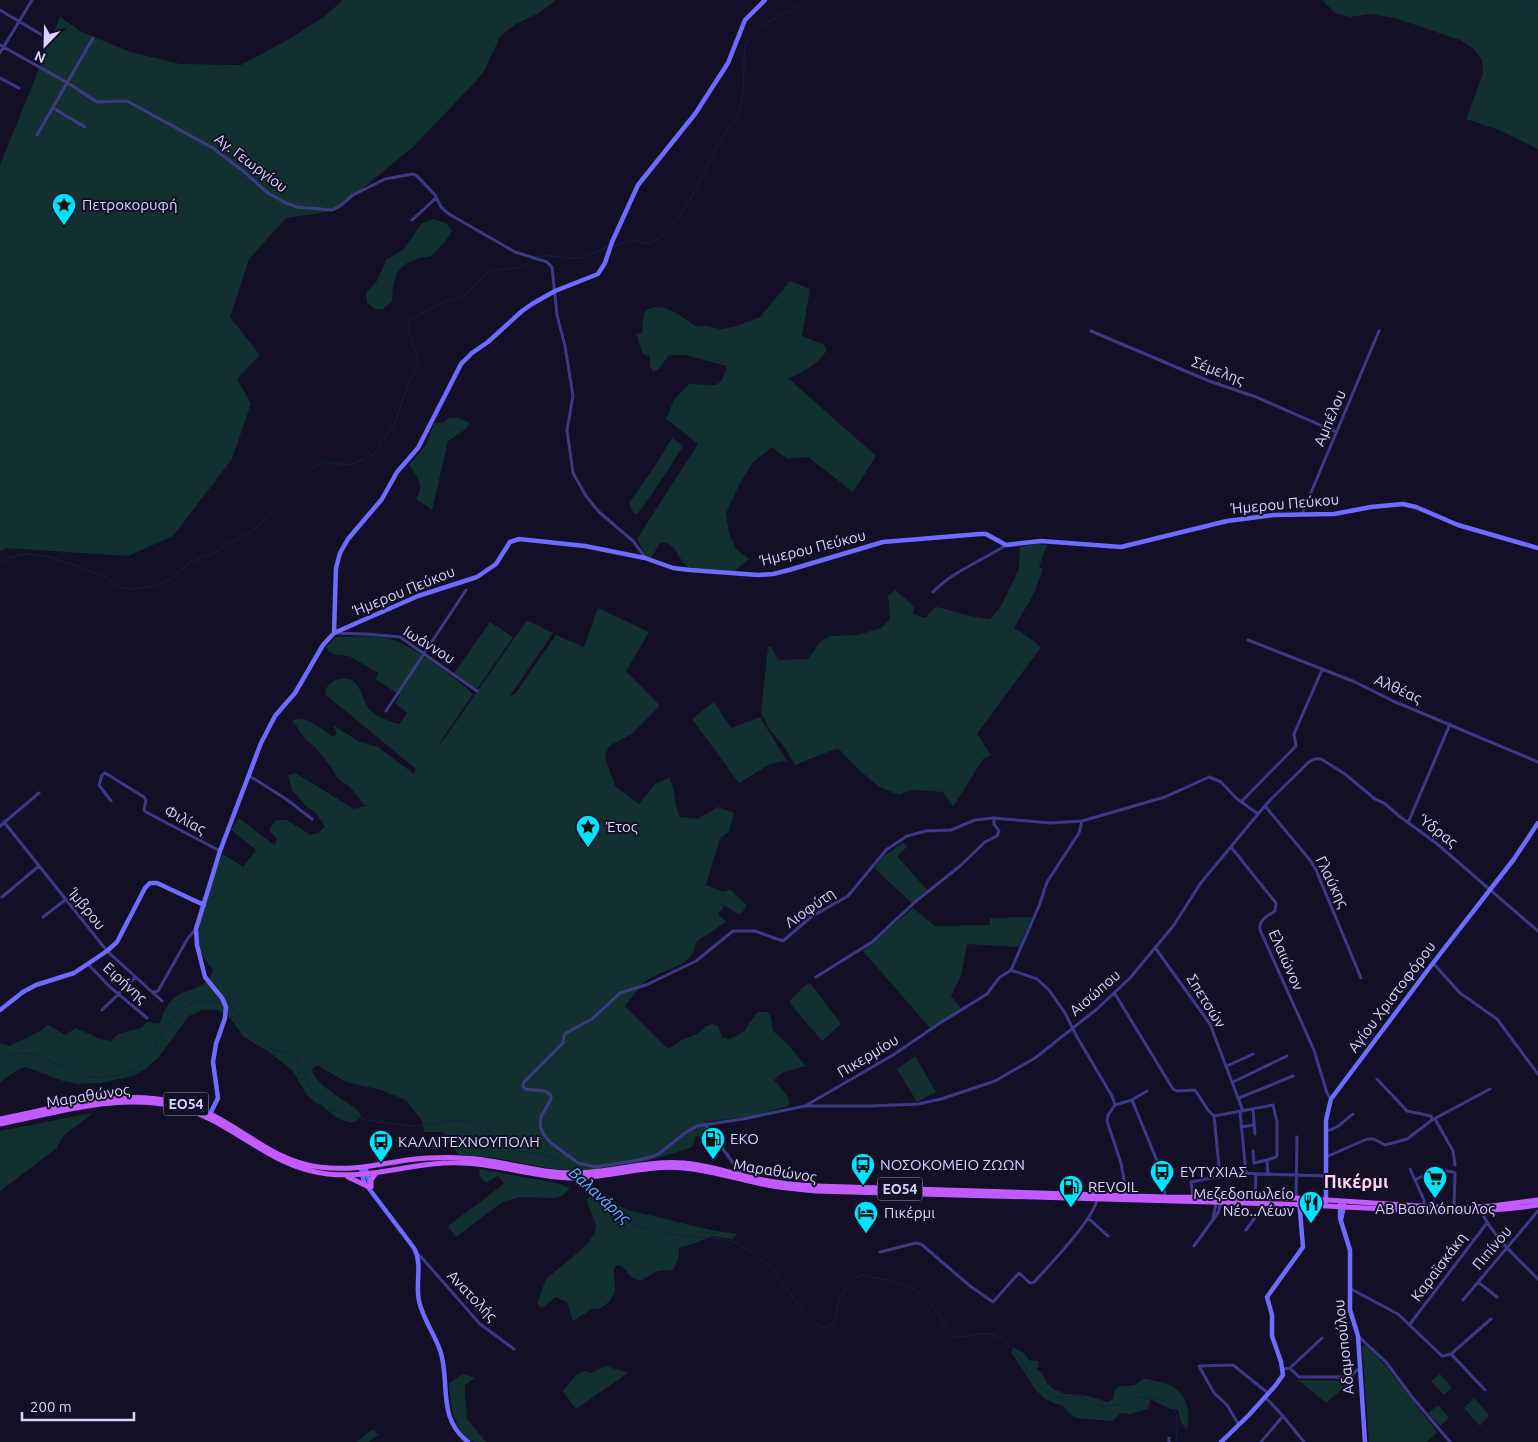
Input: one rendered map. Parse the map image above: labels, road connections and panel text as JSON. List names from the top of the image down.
{
  "streets": {
    "main road": ["Μαραθώνος", "ΕΟ54"],
    "street": [
      "Αγ. Γεωργίου",
      "Σέμελης",
      "Αμπέλου",
      "Ήμερου Πεύκου",
      "Ιωάννου",
      "Αλθέας",
      "Φιλίας",
      "Ύδρας",
      "Γλαύκης",
      "Λιοφύτη",
      "Ίμβρου",
      "Ελαιώνον",
      "Ειρήνης",
      "Αισώπου",
      "Αγίου Χριστοφόρου",
      "Σπετσών",
      "Πικερμίου",
      "Πιπίνου",
      "Καραϊσκάκη",
      "Ανατολής",
      "Αδαμοπούλου"
    ]
  },
  "crossings": [
    ["Σέμελης", "Αμπέλου"],
    ["Αμπέλου", "Ήμερου Πεύκου"],
    ["Ήμερου Πεύκου", "Ιωάννου"],
    ["Ήμερου Πεύκου", "Φιλίας"],
    ["Ήμερου Πεύκου", "Μαραθώνος"],
    ["Ύδρας", "Αισώπου"],
    ["Ύδρας", "Αγίου Χριστοφόρου"],
    ["Γλαύκης", "Αισώπου"],
    ["Λιοφύτη", "Πικερμίου"],
    ["Ελαιώνον", "Αισώπου"],
    ["Ελαιώνον", "Αγίου Χριστοφόρου"],
    ["Αισώπου", "Σπετσών"],
    ["Αισώπου", "Πικερμίου"],
    ["Αγίου Χριστοφόρου", "Μαραθώνος"],
    ["Μαραθώνος", "Αδαμοπούλου"]
  ],
  "districts": ["Πικέρμι"],
  "water": ["Βαλανάρης"],
  "places": {
    "place": ["Πετροκορυφή", "Έτος"],
    "fuel station": ["EKO", "REVOIL"],
    "bus stop": ["ΚΑΛΛΙΤΕΧΝΟΥΠΟΛΗ", "ΝΟΣΟΚΟΜΕΙΟ ΖΩΩΝ", "ΕΥΤΥΧΙΑΣ"],
    "supermarket": ["ΑΒ Βασιλόπουλος"],
    "restaurant": ["Μεζεδοπωλείο Νέο..Λέων"],
    "hotel": ["Πικέρμι"]
  },
  "scale_bar": "200 m",
  "north": "bottom left"
}
